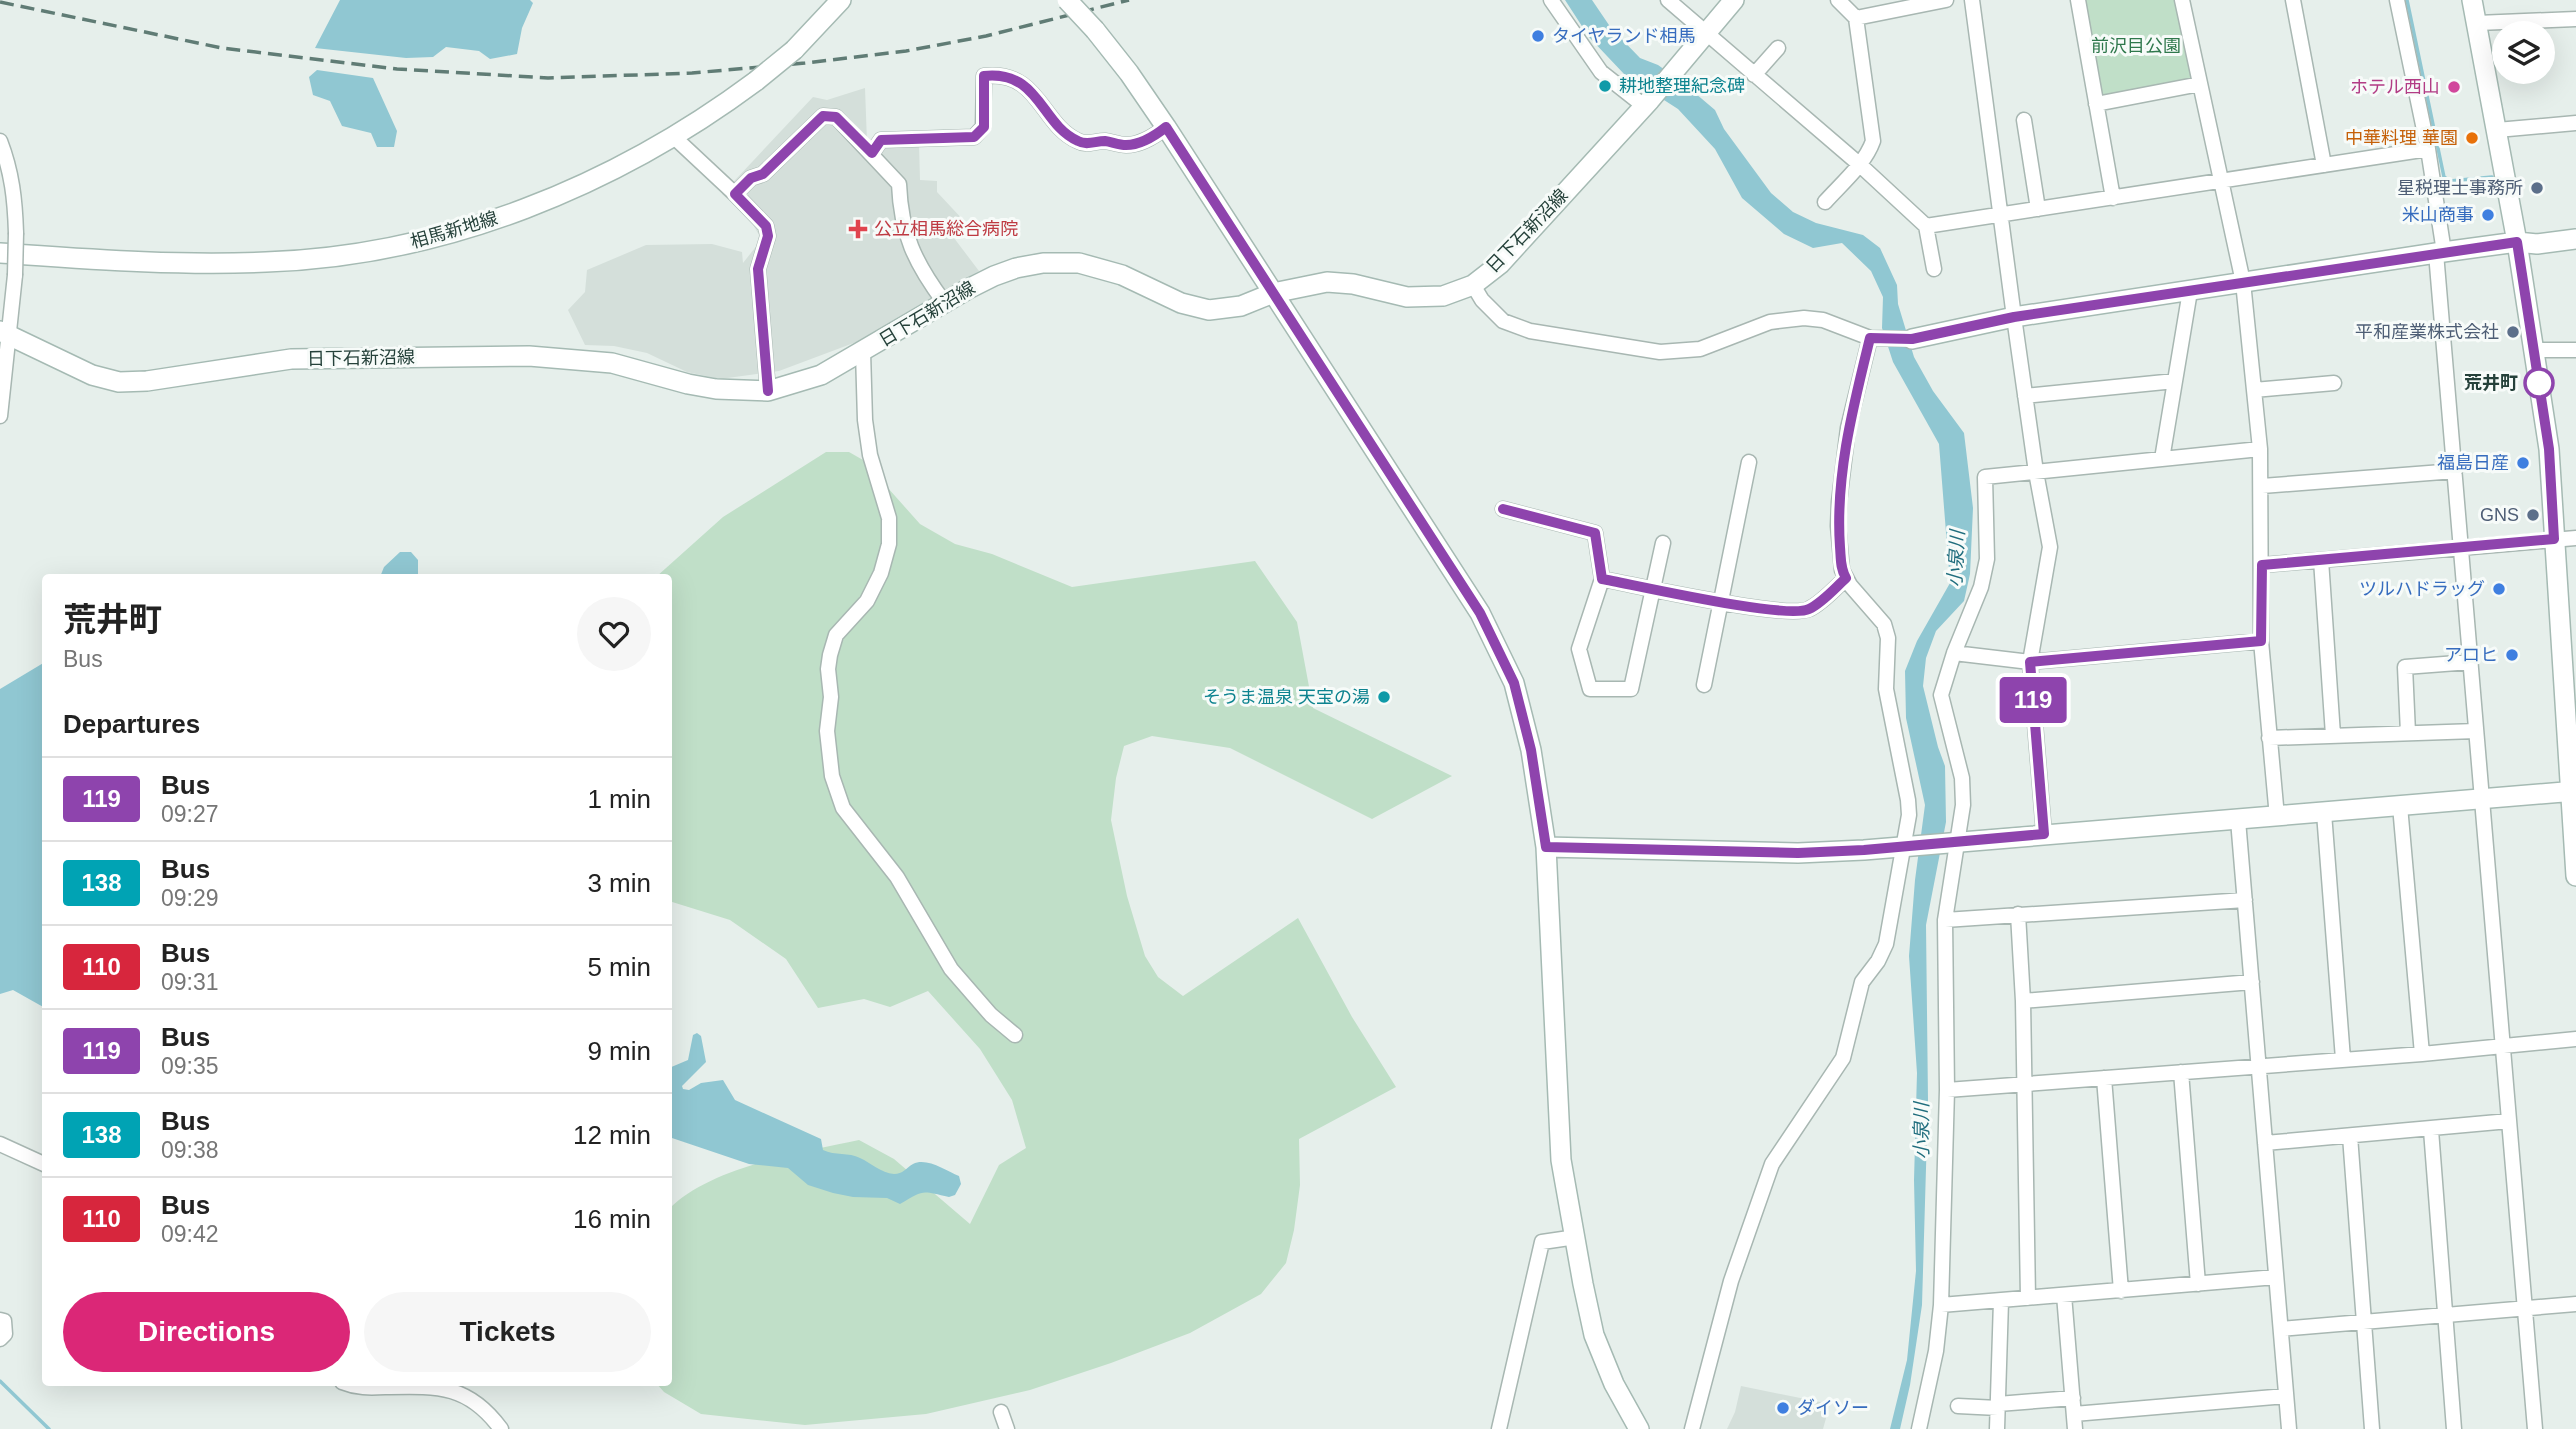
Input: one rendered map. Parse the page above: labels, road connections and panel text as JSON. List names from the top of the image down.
{
  "streets": {
    "street": ["相馬新地線", "日下石新沼線"]
  },
  "water": ["小泉川"],
  "parks": ["前沢目公園"],
  "places": {
    "other": [
      "タイヤランド相馬",
      "耕地整理紀念碑",
      "ホテル西山",
      "中華料理 華園",
      "星税理士事務所",
      "米山商事",
      "平和産業株式会社",
      "荒井町",
      "福島日産",
      "GNS",
      "ツルハドラッグ",
      "アロヒ",
      "そうま温泉 天宝の湯",
      "ダイソー"
    ],
    "health": ["公立相馬総合病院"]
  },
  "lines": ["bus line 119"],
  "page": {
    "on_map": "119",
    "heading": [
      ["荒井町", "Bus"],
      "Departures"
    ],
    "list": [
      {
        "mark": "119",
        "name": "Bus",
        "note": "09:27",
        "value": "1 min"
      },
      {
        "mark": "138",
        "name": "Bus",
        "note": "09:29",
        "value": "3 min"
      },
      {
        "mark": "110",
        "name": "Bus",
        "note": "09:31",
        "value": "5 min"
      },
      {
        "mark": "119",
        "name": "Bus",
        "note": "09:35",
        "value": "9 min"
      },
      {
        "mark": "138",
        "name": "Bus",
        "note": "09:38",
        "value": "12 min"
      },
      {
        "mark": "110",
        "name": "Bus",
        "note": "09:42",
        "value": "16 min"
      }
    ],
    "buttons": ["Directions", "Tickets"]
  }
}
